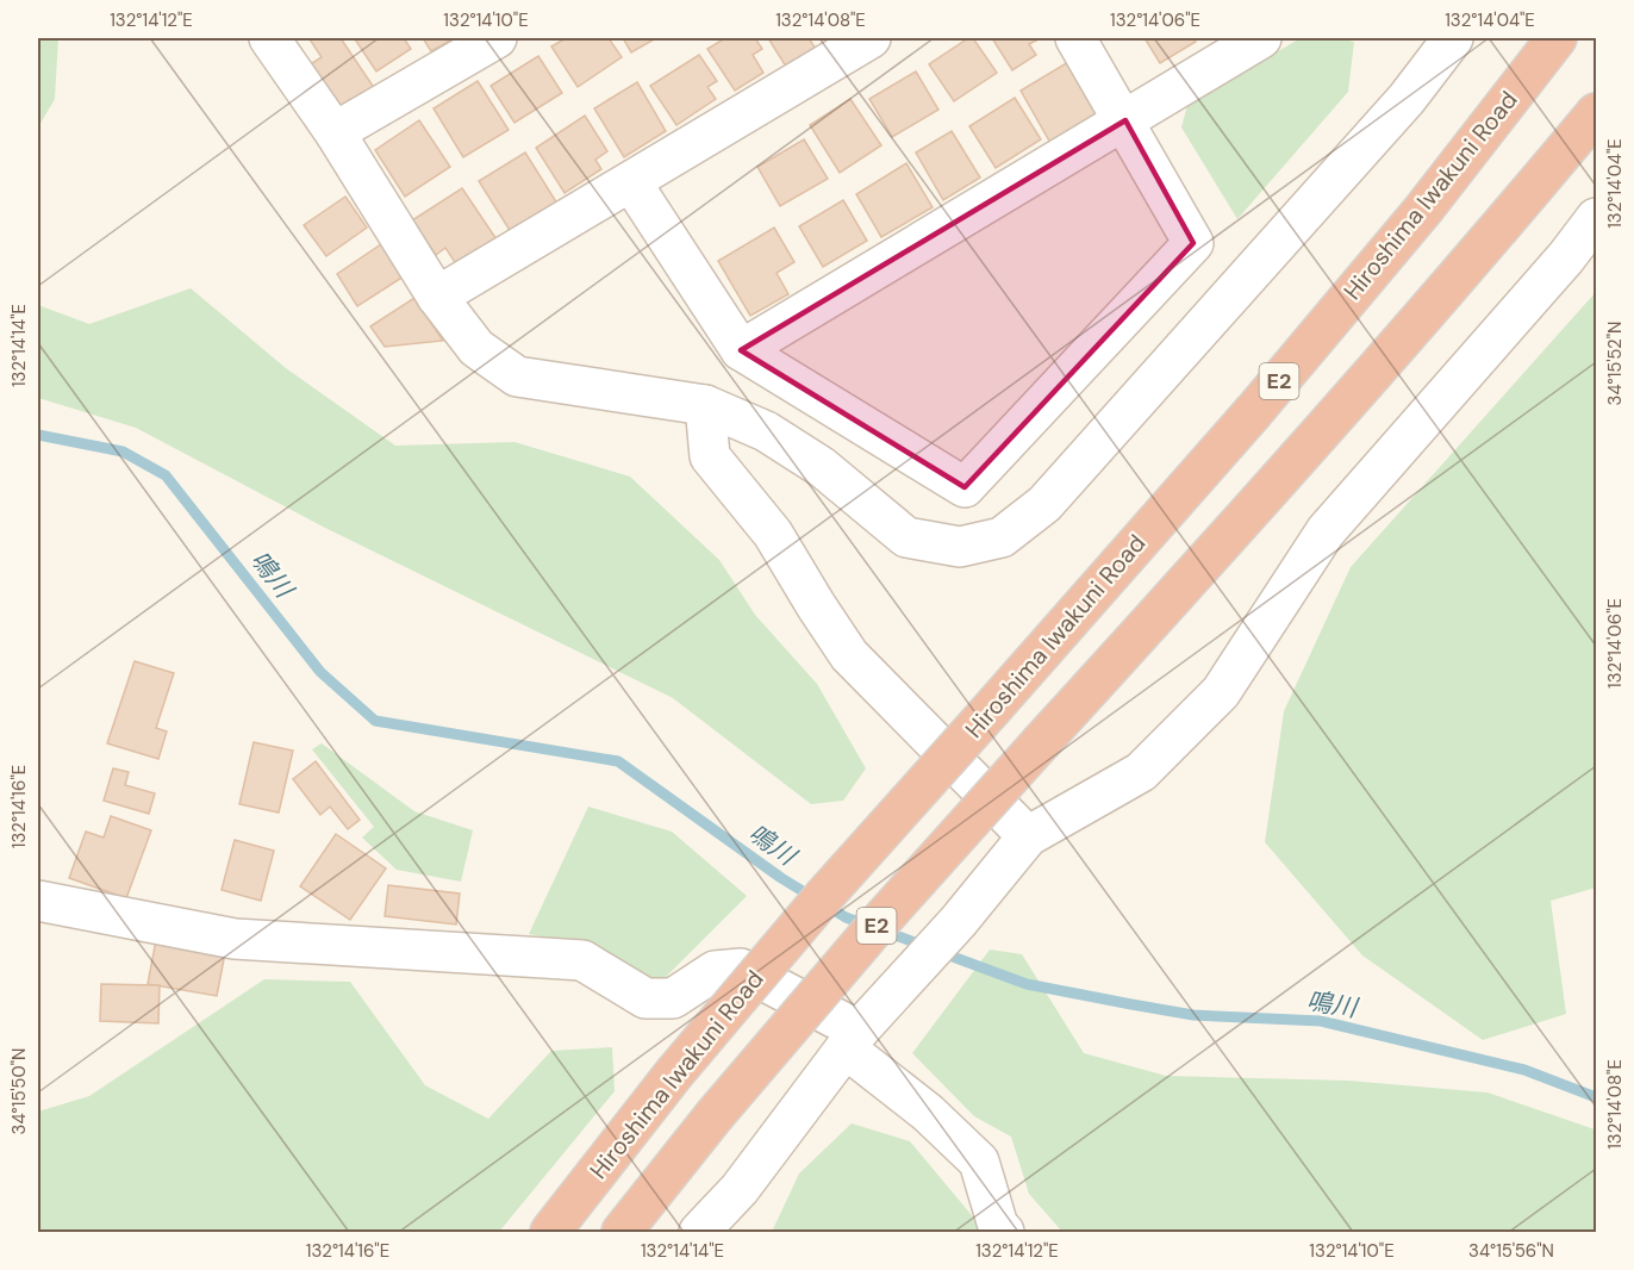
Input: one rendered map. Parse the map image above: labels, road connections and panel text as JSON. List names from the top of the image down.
{
  "streets": {
    "highway": ["Hiroshima Iwakuni Road", "E2"]
  },
  "water": ["鳴川"],
  "coordinates": [
    "132°14'12\"E",
    "132°14'10\"E",
    "132°14'08\"E",
    "132°14'06\"E",
    "132°14'04\"E",
    "132°14'14\"E",
    "34°15'52\"N",
    "132°14'16\"E",
    "34°15'50\"N",
    "34°15'56\"N"
  ]
}
